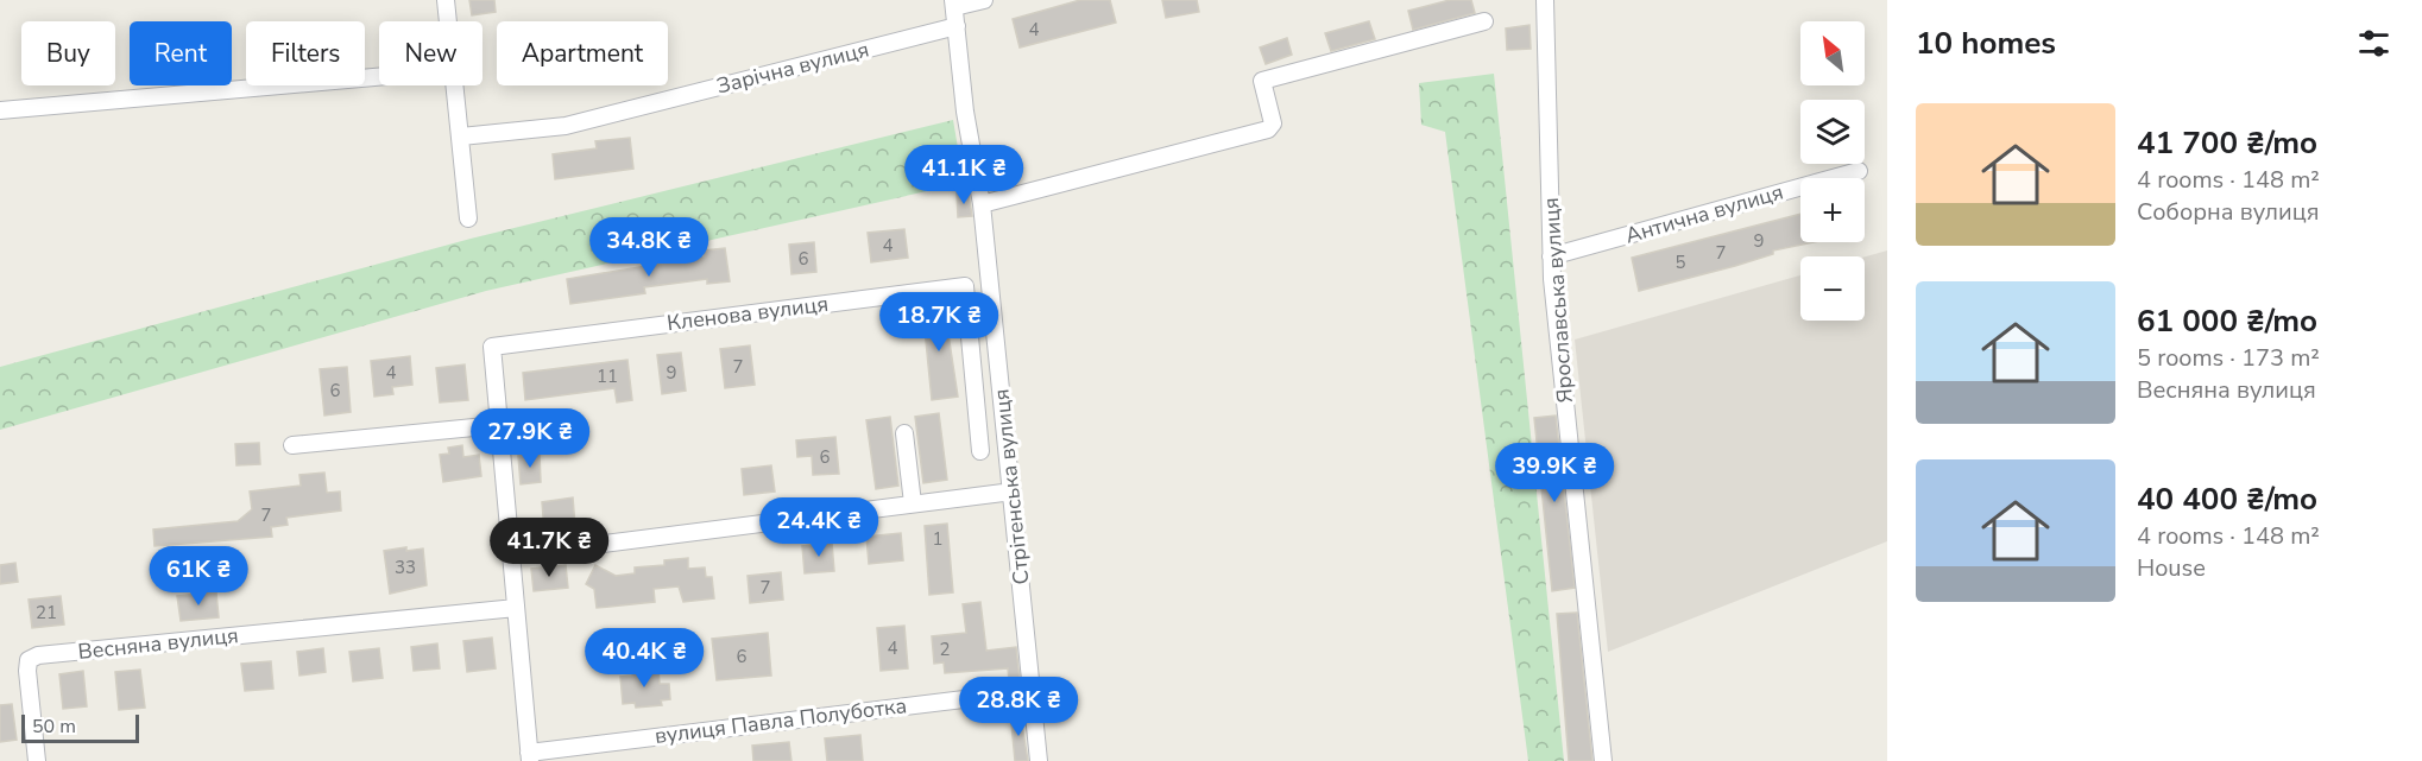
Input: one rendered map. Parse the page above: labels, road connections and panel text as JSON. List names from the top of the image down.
{
  "streets": {
    "street": [
      "Зарічна вулиця",
      "Антична вулиця",
      "Ярославська вулиця",
      "Кленова вулиця",
      "Стрітенська вулиця",
      "Весняна вулиця",
      "вулиця Павла Полуботка"
    ]
  },
  "crossings": [
    ["Зарічна вулиця", "Стрітенська вулиця"],
    ["Антична вулиця", "Ярославська вулиця"],
    ["Стрітенська вулиця", "вулиця Павла Полуботка"]
  ],
  "house_numbers": [
    "4",
    "9",
    "4",
    "7",
    "6",
    "5",
    "7",
    "4",
    "9",
    "11",
    "6",
    "6",
    "7",
    "1",
    "33",
    "7",
    "21",
    "4",
    "2",
    "6"
  ],
  "scale_bar": "50 m",
  "north": "top left",
  "page": {
    "heading": "10 homes",
    "map_buttons": ["+", "−"],
    "chip": [
      "Buy",
      "Rent",
      "Filters",
      "New",
      "Apartment"
    ],
    "list": [
      {
        "name": "41 700 ₴/mo",
        "note": "4 rooms · 148 m² · Соборна вулиця"
      },
      {
        "name": "61 000 ₴/mo",
        "note": "5 rooms · 173 m² · Весняна вулиця"
      },
      {
        "name": "40 400 ₴/mo",
        "note": "4 rooms · 148 m² · House"
      }
    ],
    "price": [
      "41.1K ₴",
      "34.8K ₴",
      "18.7K ₴",
      "27.9K ₴",
      "39.9K ₴",
      "24.4K ₴",
      "41.7K ₴",
      "61K ₴",
      "40.4K ₴",
      "28.8K ₴"
    ],
    "scale": "50 m"
  }
}
